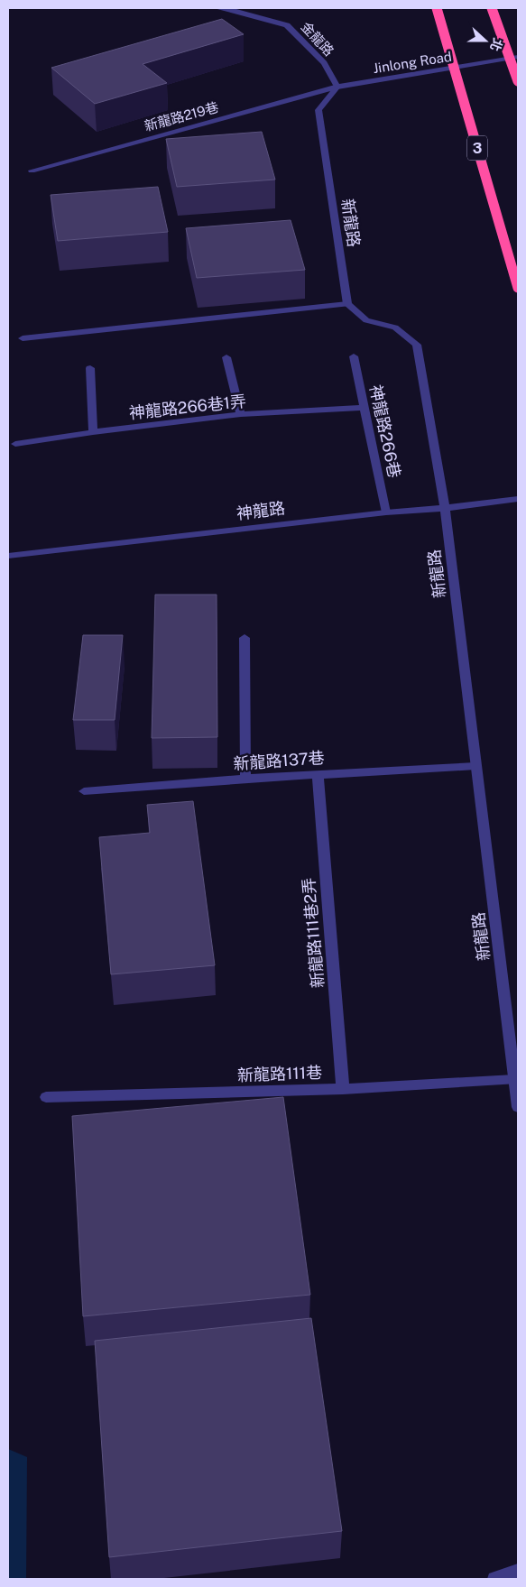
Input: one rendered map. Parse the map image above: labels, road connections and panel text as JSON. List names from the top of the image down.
{
  "streets": {
    "highway": ["3"],
    "street": [
      "金龍路",
      "Jinlong Road",
      "新龍路219巷",
      "新龍路",
      "神龍路266巷1弄",
      "神龍路266巷",
      "神龍路",
      "新龍路137巷",
      "新龍路111巷2弄",
      "新龍路111巷"
    ]
  },
  "crossings": [
    ["金龍路", "Jinlong Road"],
    ["金龍路", "新龍路219巷"],
    ["金龍路", "新龍路"],
    ["Jinlong Road", "新龍路219巷"],
    ["Jinlong Road", "新龍路"],
    ["新龍路219巷", "新龍路"],
    ["新龍路", "神龍路"],
    ["新龍路", "新龍路137巷"],
    ["新龍路", "新龍路111巷"],
    ["神龍路266巷1弄", "神龍路266巷"],
    ["神龍路266巷", "神龍路"],
    ["新龍路137巷", "新龍路111巷2弄"],
    ["新龍路111巷2弄", "新龍路111巷"]
  ],
  "north": "right"
}
